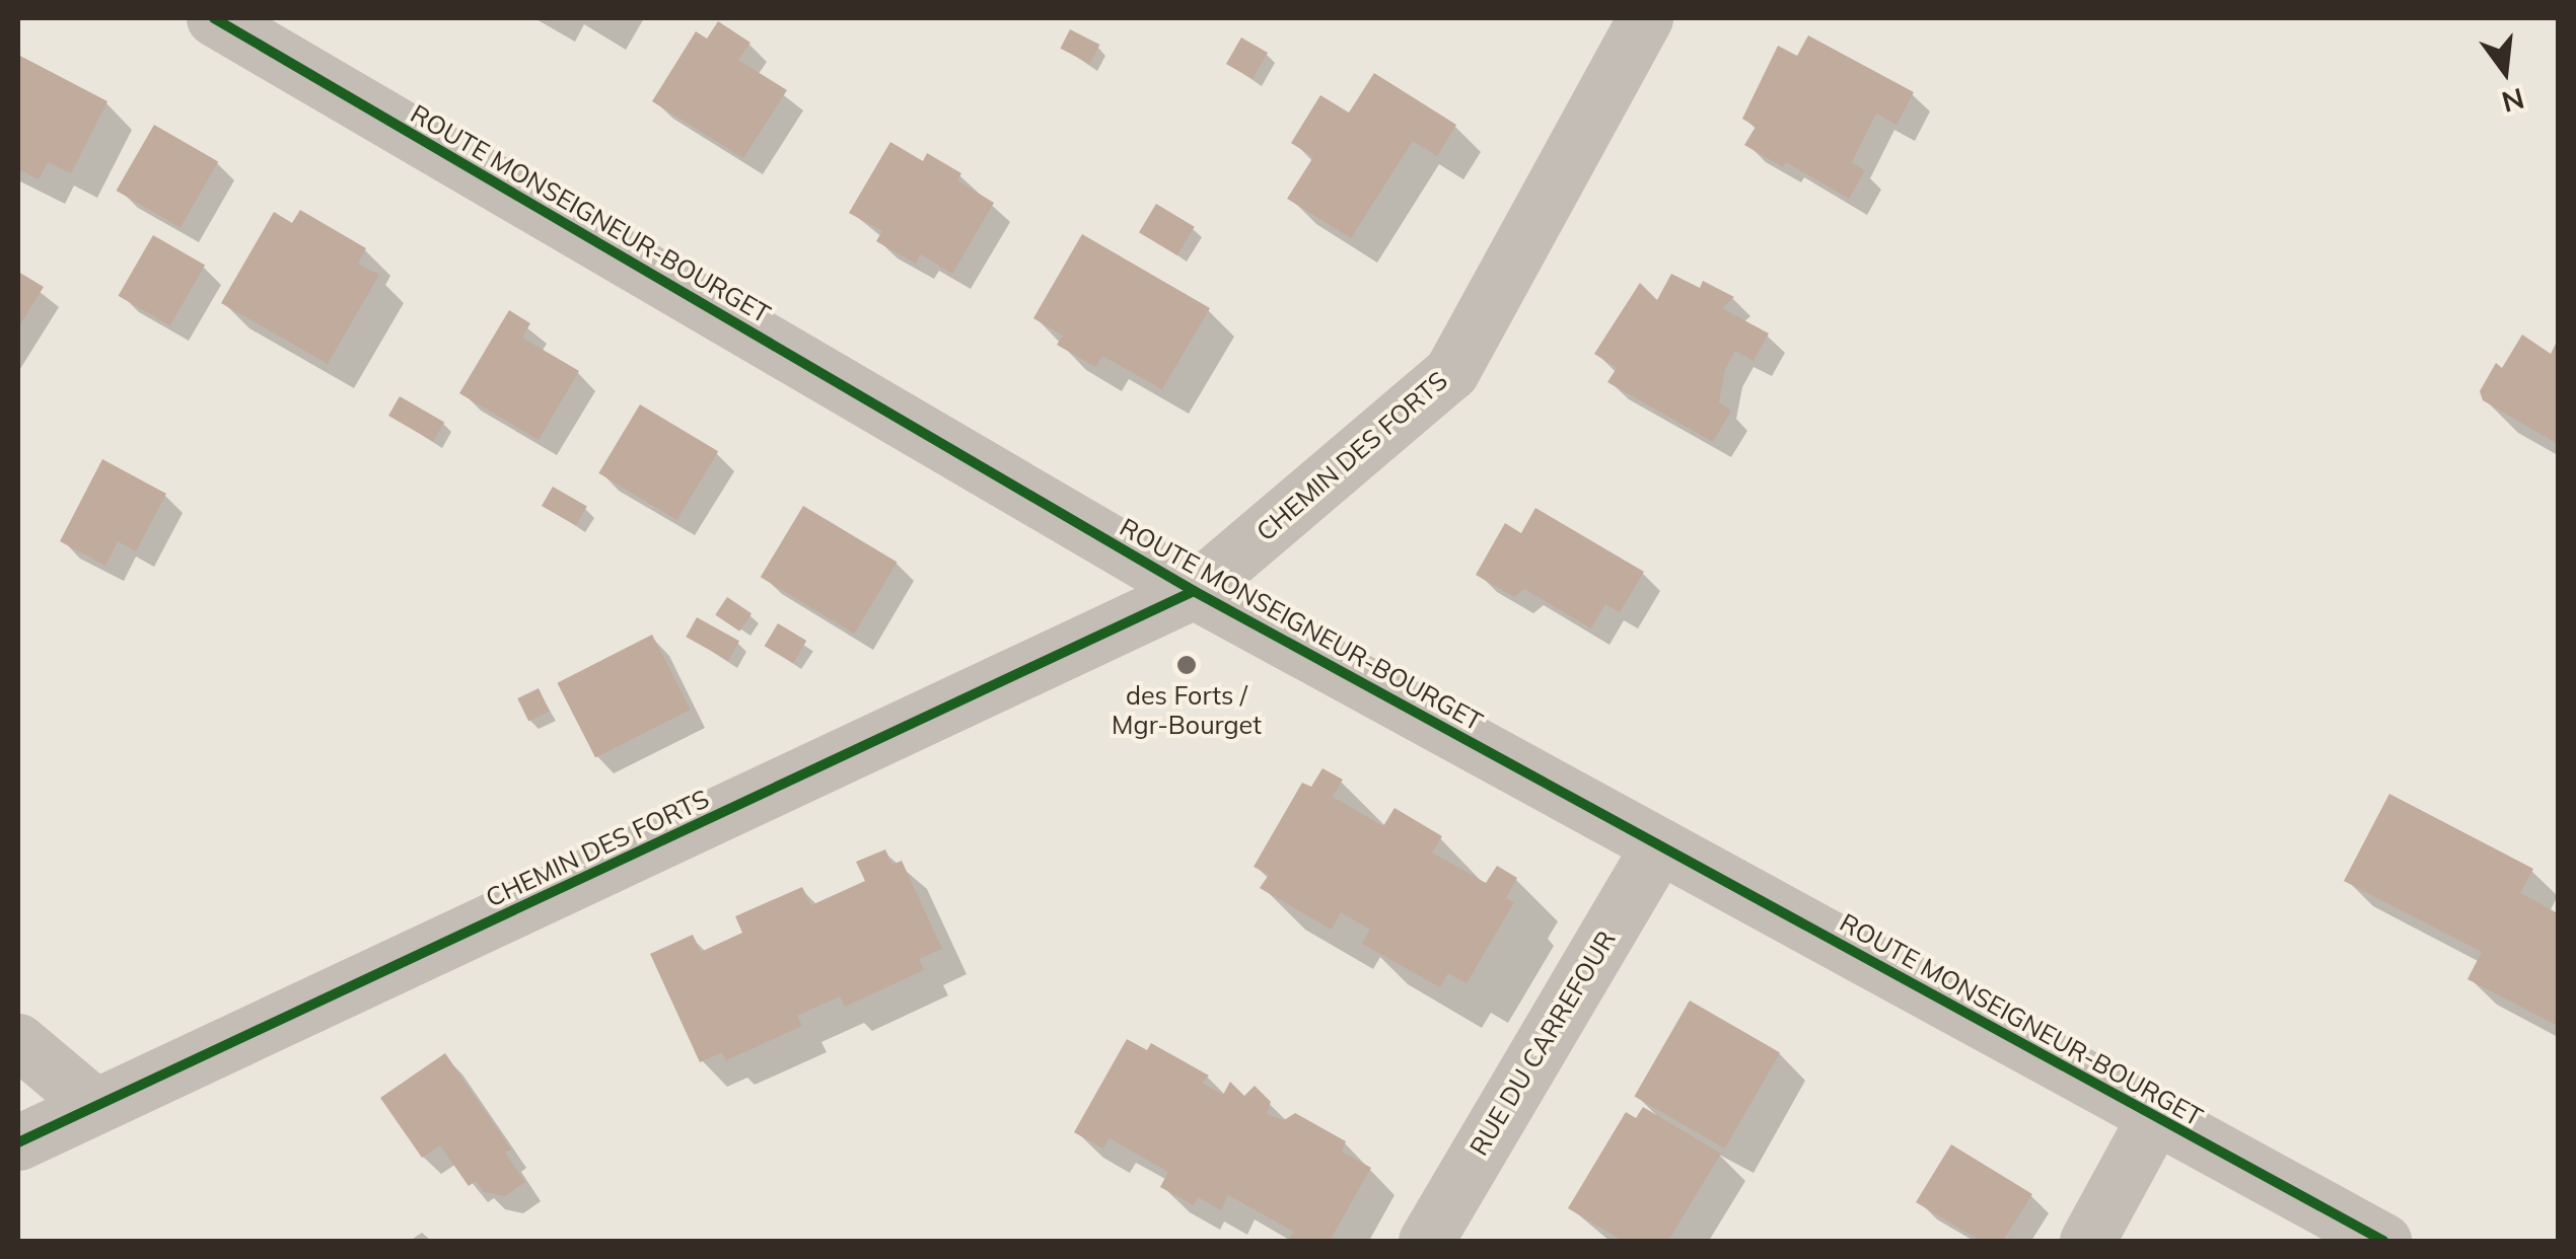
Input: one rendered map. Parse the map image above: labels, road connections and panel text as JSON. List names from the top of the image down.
{
  "streets": {
    "street": ["ROUTE MONSEIGNEUR-BOURGET", "CHEMIN DES FORTS", "RUE DU CARREFOUR"]
  },
  "crossings": [
    ["ROUTE MONSEIGNEUR-BOURGET", "CHEMIN DES FORTS"],
    ["ROUTE MONSEIGNEUR-BOURGET", "RUE DU CARREFOUR"]
  ],
  "places": ["des Forts / Mgr-Bourget"],
  "north": "bottom"
}
